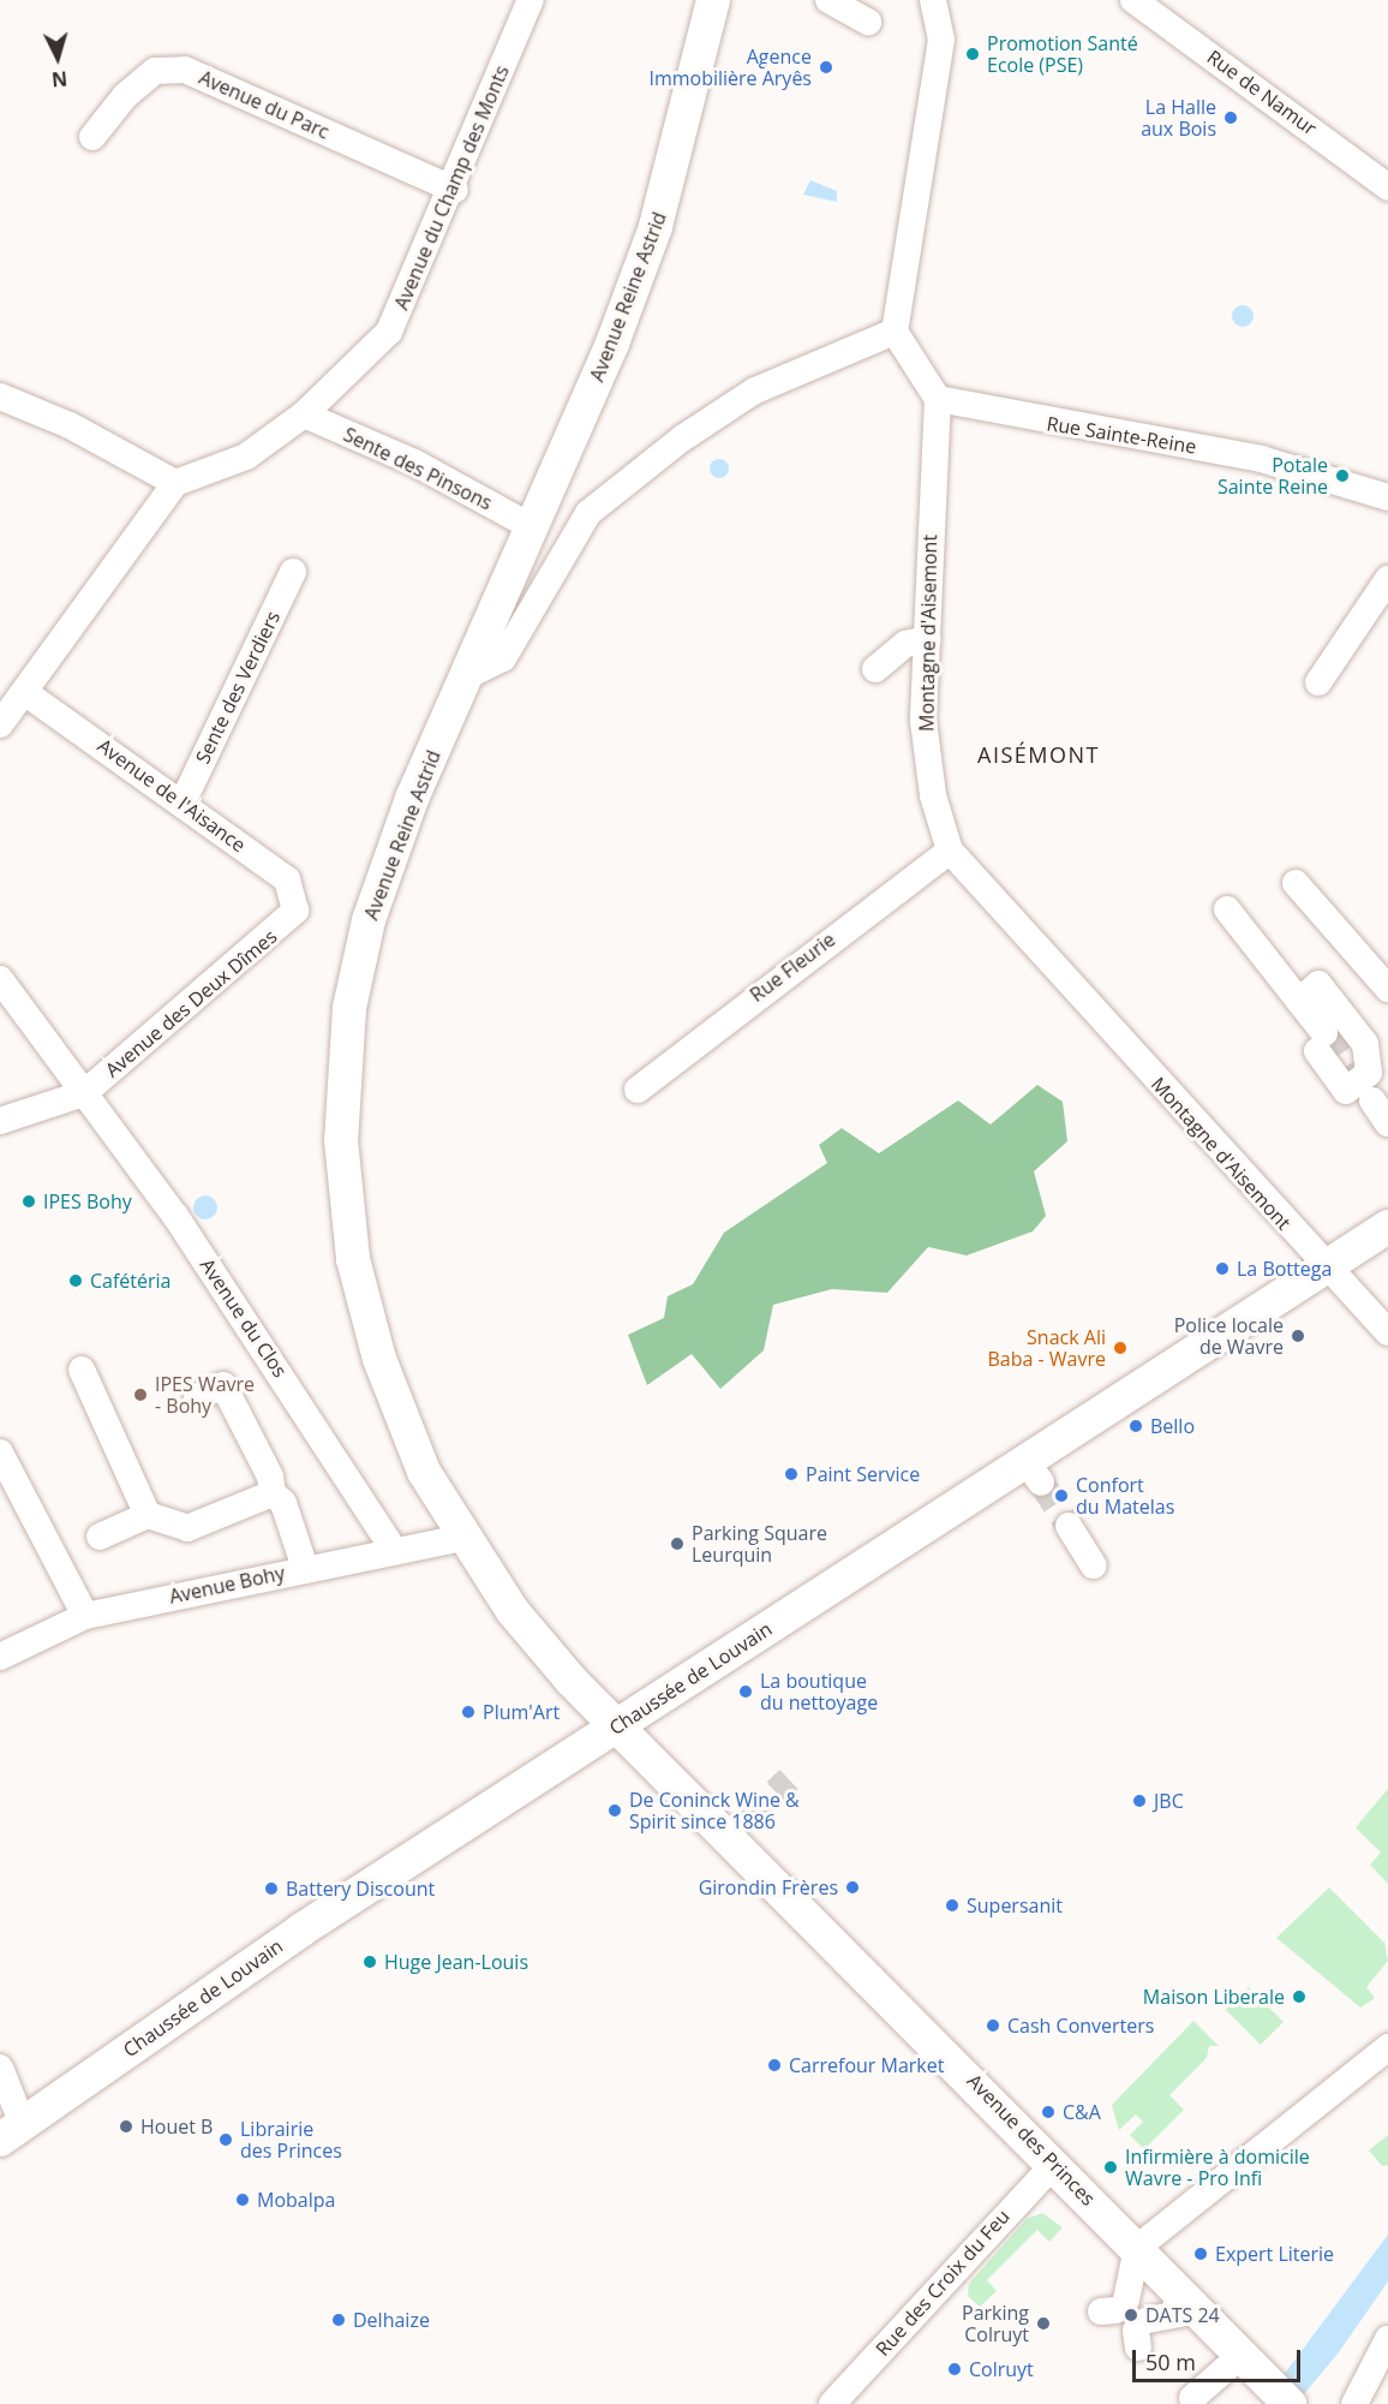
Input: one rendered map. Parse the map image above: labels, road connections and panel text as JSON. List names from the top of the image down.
{
  "streets": {
    "main road": ["Avenue Reine Astrid", "Chaussée de Louvain", "Avenue des Princes"],
    "street": [
      "Rue de Namur",
      "Avenue du Parc",
      "Avenue du Champ des Monts",
      "Rue Sainte-Reine",
      "Sente des Pinsons",
      "Montagne d'Aisemont",
      "Sente des Verdiers",
      "Avenue de l'Aisance",
      "Rue Fleurie",
      "Avenue des Deux Dîmes",
      "Avenue du Clos",
      "Avenue Bohy",
      "Rue des Croix du Feu"
    ]
  },
  "crossings": [
    ["Avenue du Parc", "Avenue du Champ des Monts"],
    ["Avenue du Champ des Monts", "Sente des Pinsons"],
    ["Avenue Reine Astrid", "Sente des Pinsons"],
    ["Avenue Reine Astrid", "Avenue Bohy"],
    ["Avenue Reine Astrid", "Chaussée de Louvain"],
    ["Avenue Reine Astrid", "Avenue des Princes"],
    ["Rue Sainte-Reine", "Montagne d'Aisemont"],
    ["Montagne d'Aisemont", "Rue Fleurie"],
    ["Montagne d'Aisemont", "Chaussée de Louvain"],
    ["Sente des Verdiers", "Avenue de l'Aisance"],
    ["Avenue de l'Aisance", "Avenue des Deux Dîmes"],
    ["Avenue des Deux Dîmes", "Avenue du Clos"],
    ["Avenue du Clos", "Avenue Bohy"],
    ["Chaussée de Louvain", "Avenue des Princes"],
    ["Avenue des Princes", "Rue des Croix du Feu"]
  ],
  "districts": ["AISÉMONT"],
  "places": [
    "Promotion Santé Ecole (PSE)",
    "Agence Immobilière Aryês",
    "La Halle aux Bois",
    "Potale Sainte Reine",
    "IPES Bohy",
    "La Bottega",
    "Cafétéria",
    "Police locale de Wavre",
    "Snack Ali Baba - Wavre",
    "IPES Wavre - Bohy",
    "Bello",
    "Paint Service",
    "Confort du Matelas",
    "Parking Square Leurquin",
    "La boutique du nettoyage",
    "Plum'Art",
    "JBC",
    "De Coninck Wine & Spirit since 1886",
    "Girondin Frères",
    "Battery Discount",
    "Supersanit",
    "Huge Jean-Louis",
    "Maison Liberale",
    "Cash Converters",
    "Carrefour Market",
    "C&A",
    "Houet B",
    "Librairie des Princes",
    "Infirmière à domicile Wavre - Pro Infi",
    "Mobalpa",
    "Expert Literie",
    "DATS 24",
    "Delhaize",
    "Parking Colruyt",
    "Colruyt"
  ],
  "scale_bar": "50 m",
  "north": "bottom"
}
